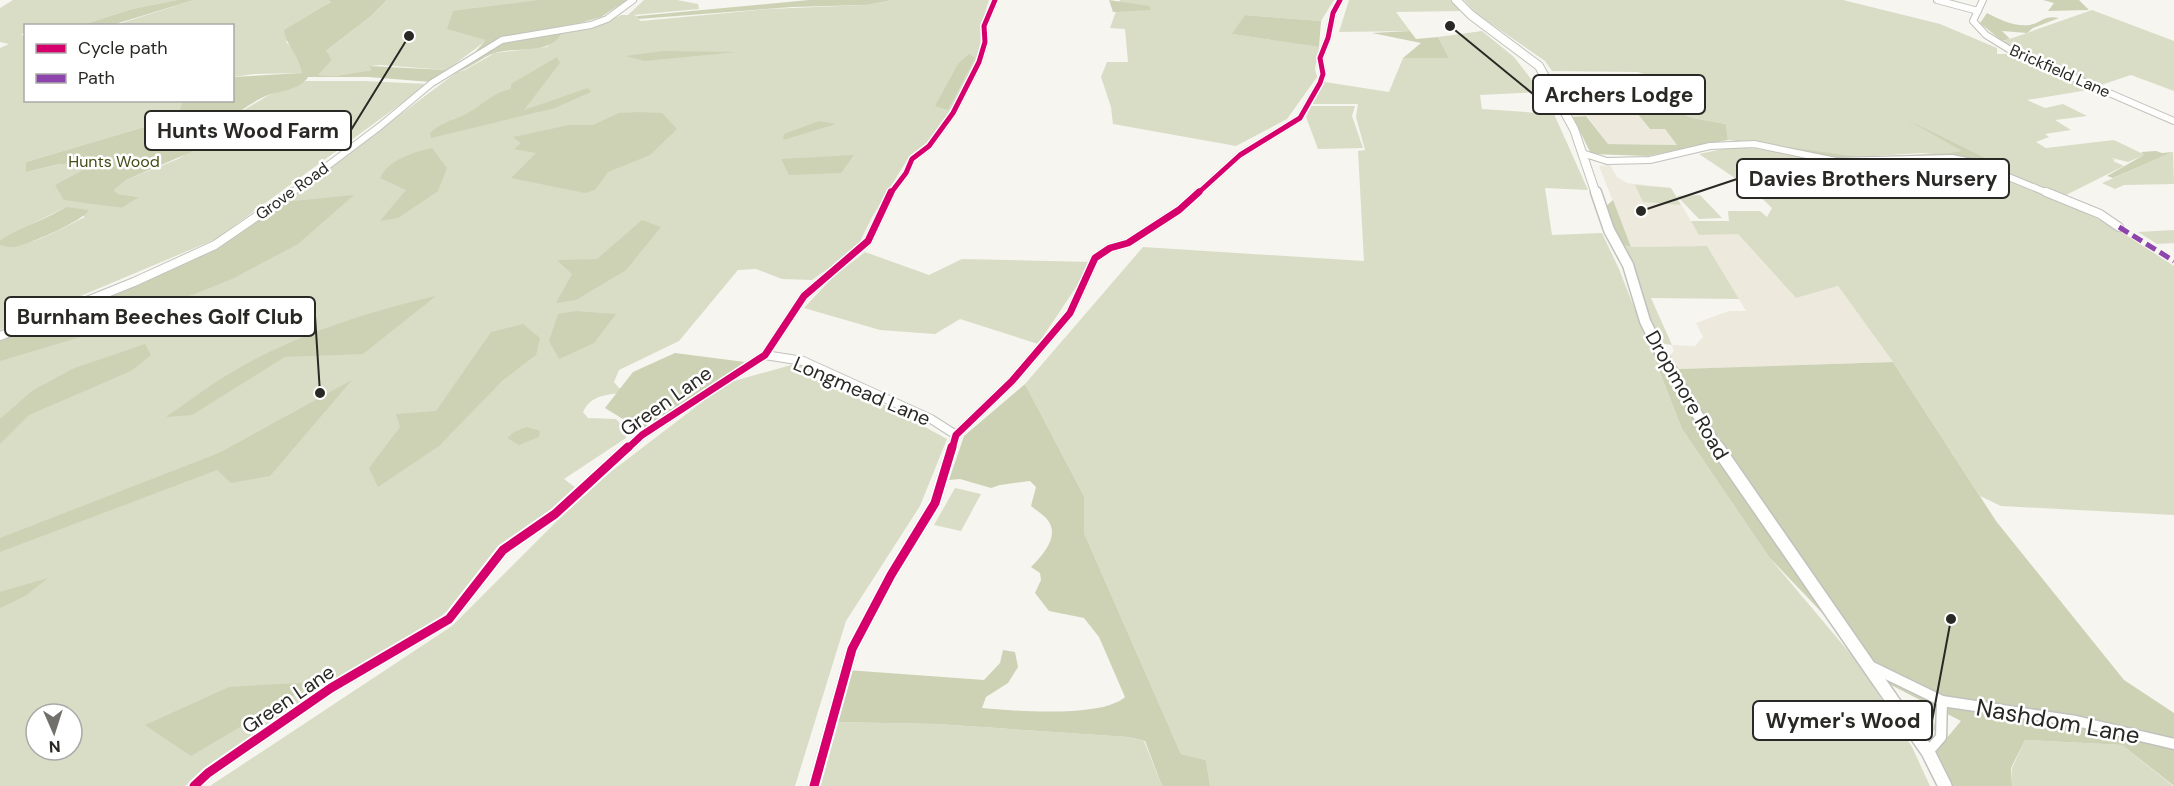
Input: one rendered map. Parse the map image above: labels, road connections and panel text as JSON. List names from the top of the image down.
{
  "streets": {
    "street": [
      "Brickfield Lane",
      "Grove Road",
      "Longmead Lane",
      "Dropmore Road",
      "Green Lane",
      "Nashdom Lane"
    ]
  },
  "crossings": [
    ["Longmead Lane", "Green Lane"],
    ["Dropmore Road", "Nashdom Lane"]
  ],
  "parks": ["Hunts Wood"],
  "places": [
    "Archers Lodge",
    "Hunts Wood Farm",
    "Davies Brothers Nursery",
    "Burnham Beeches Golf Club",
    "Wymer's Wood"
  ],
  "legend": ["Cycle path", "Path"],
  "north": "bottom"
}
